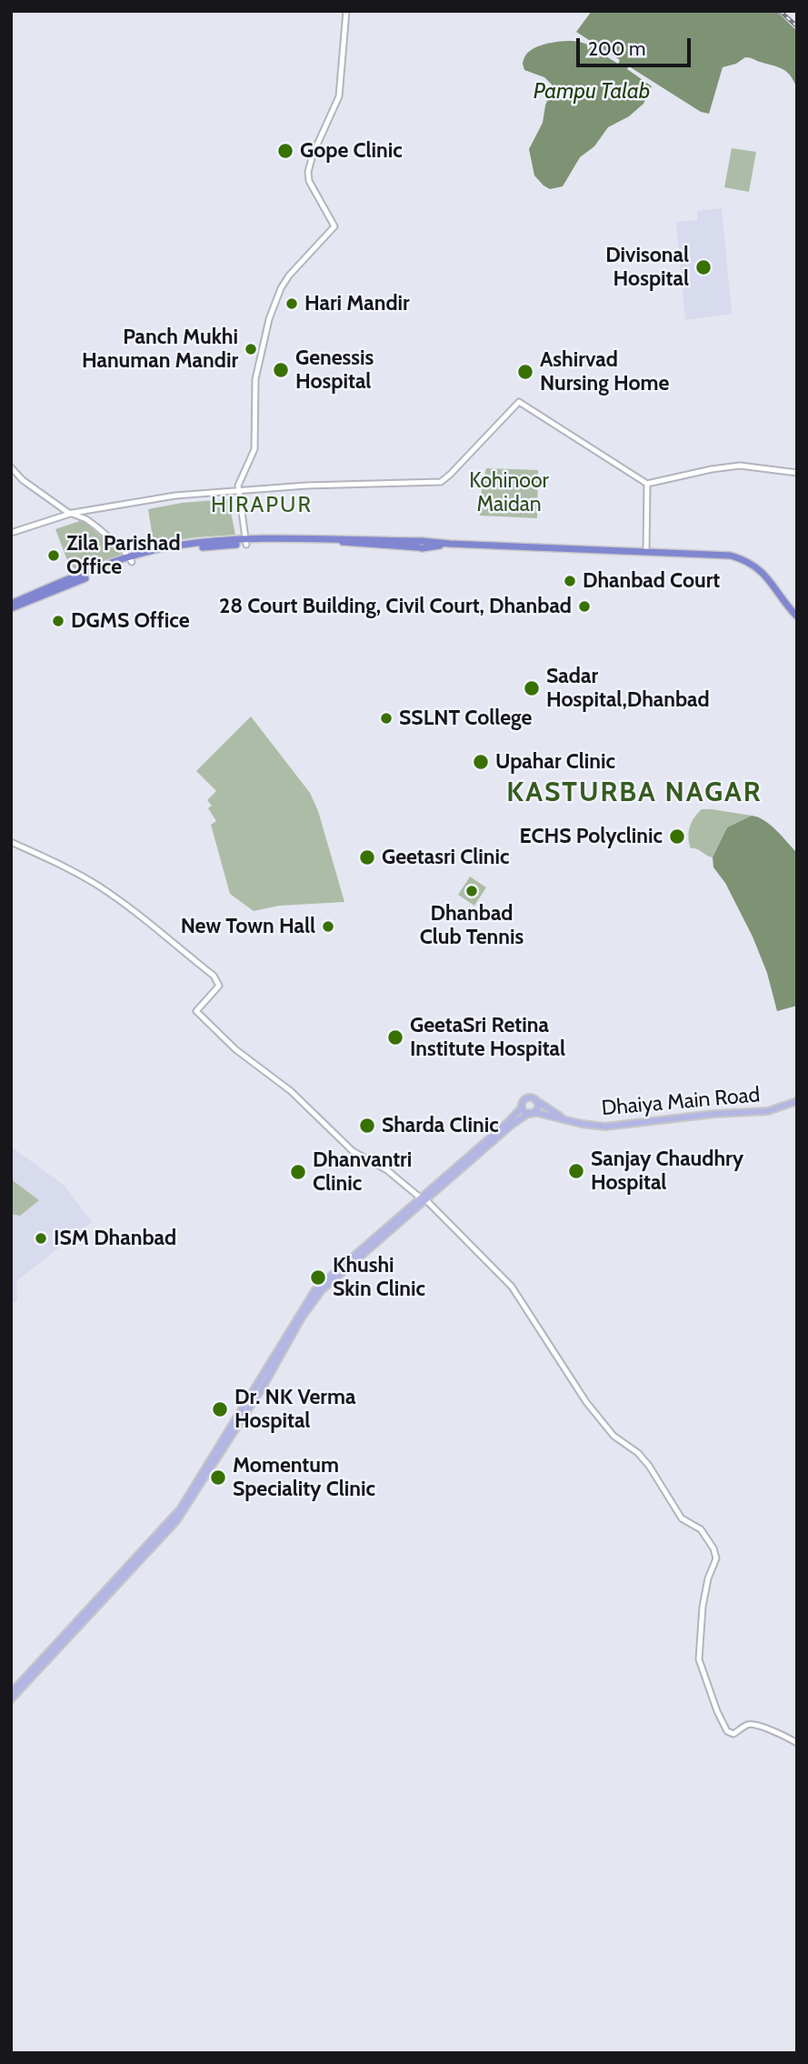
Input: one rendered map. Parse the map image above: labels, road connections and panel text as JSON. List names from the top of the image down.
{
  "streets": {
    "main road": ["Dhaiya Main Road"]
  },
  "districts": ["HIRAPUR", "KASTURBA NAGAR"],
  "water": ["Pampu Talab"],
  "parks": ["Kohinoor Maidan"],
  "places": [
    "Gope Clinic",
    "Divisonal Hospital",
    "Hari Mandir",
    "Panch Mukhi Hanuman Mandir",
    "Genessis Hospital",
    "Ashirvad Nursing Home",
    "Zila Parishad Office",
    "Dhanbad Court",
    "28 Court Building, Civil Court, Dhanbad",
    "DGMS Office",
    "Sadar Hospital,Dhanbad",
    "SSLNT College",
    "Upahar Clinic",
    "ECHS Polyclinic",
    "Geetasri Clinic",
    "Dhanbad Club Tennis",
    "New Town Hall",
    "GeetaSri Retina Institute Hospital",
    "Sharda Clinic",
    "Sanjay Chaudhry Hospital",
    "Dhanvantri Clinic",
    "ISM Dhanbad",
    "Khushi Skin Clinic",
    "Dr. NK Verma Hospital",
    "Momentum Speciality Clinic"
  ],
  "scale_bar": "200 m"
}
